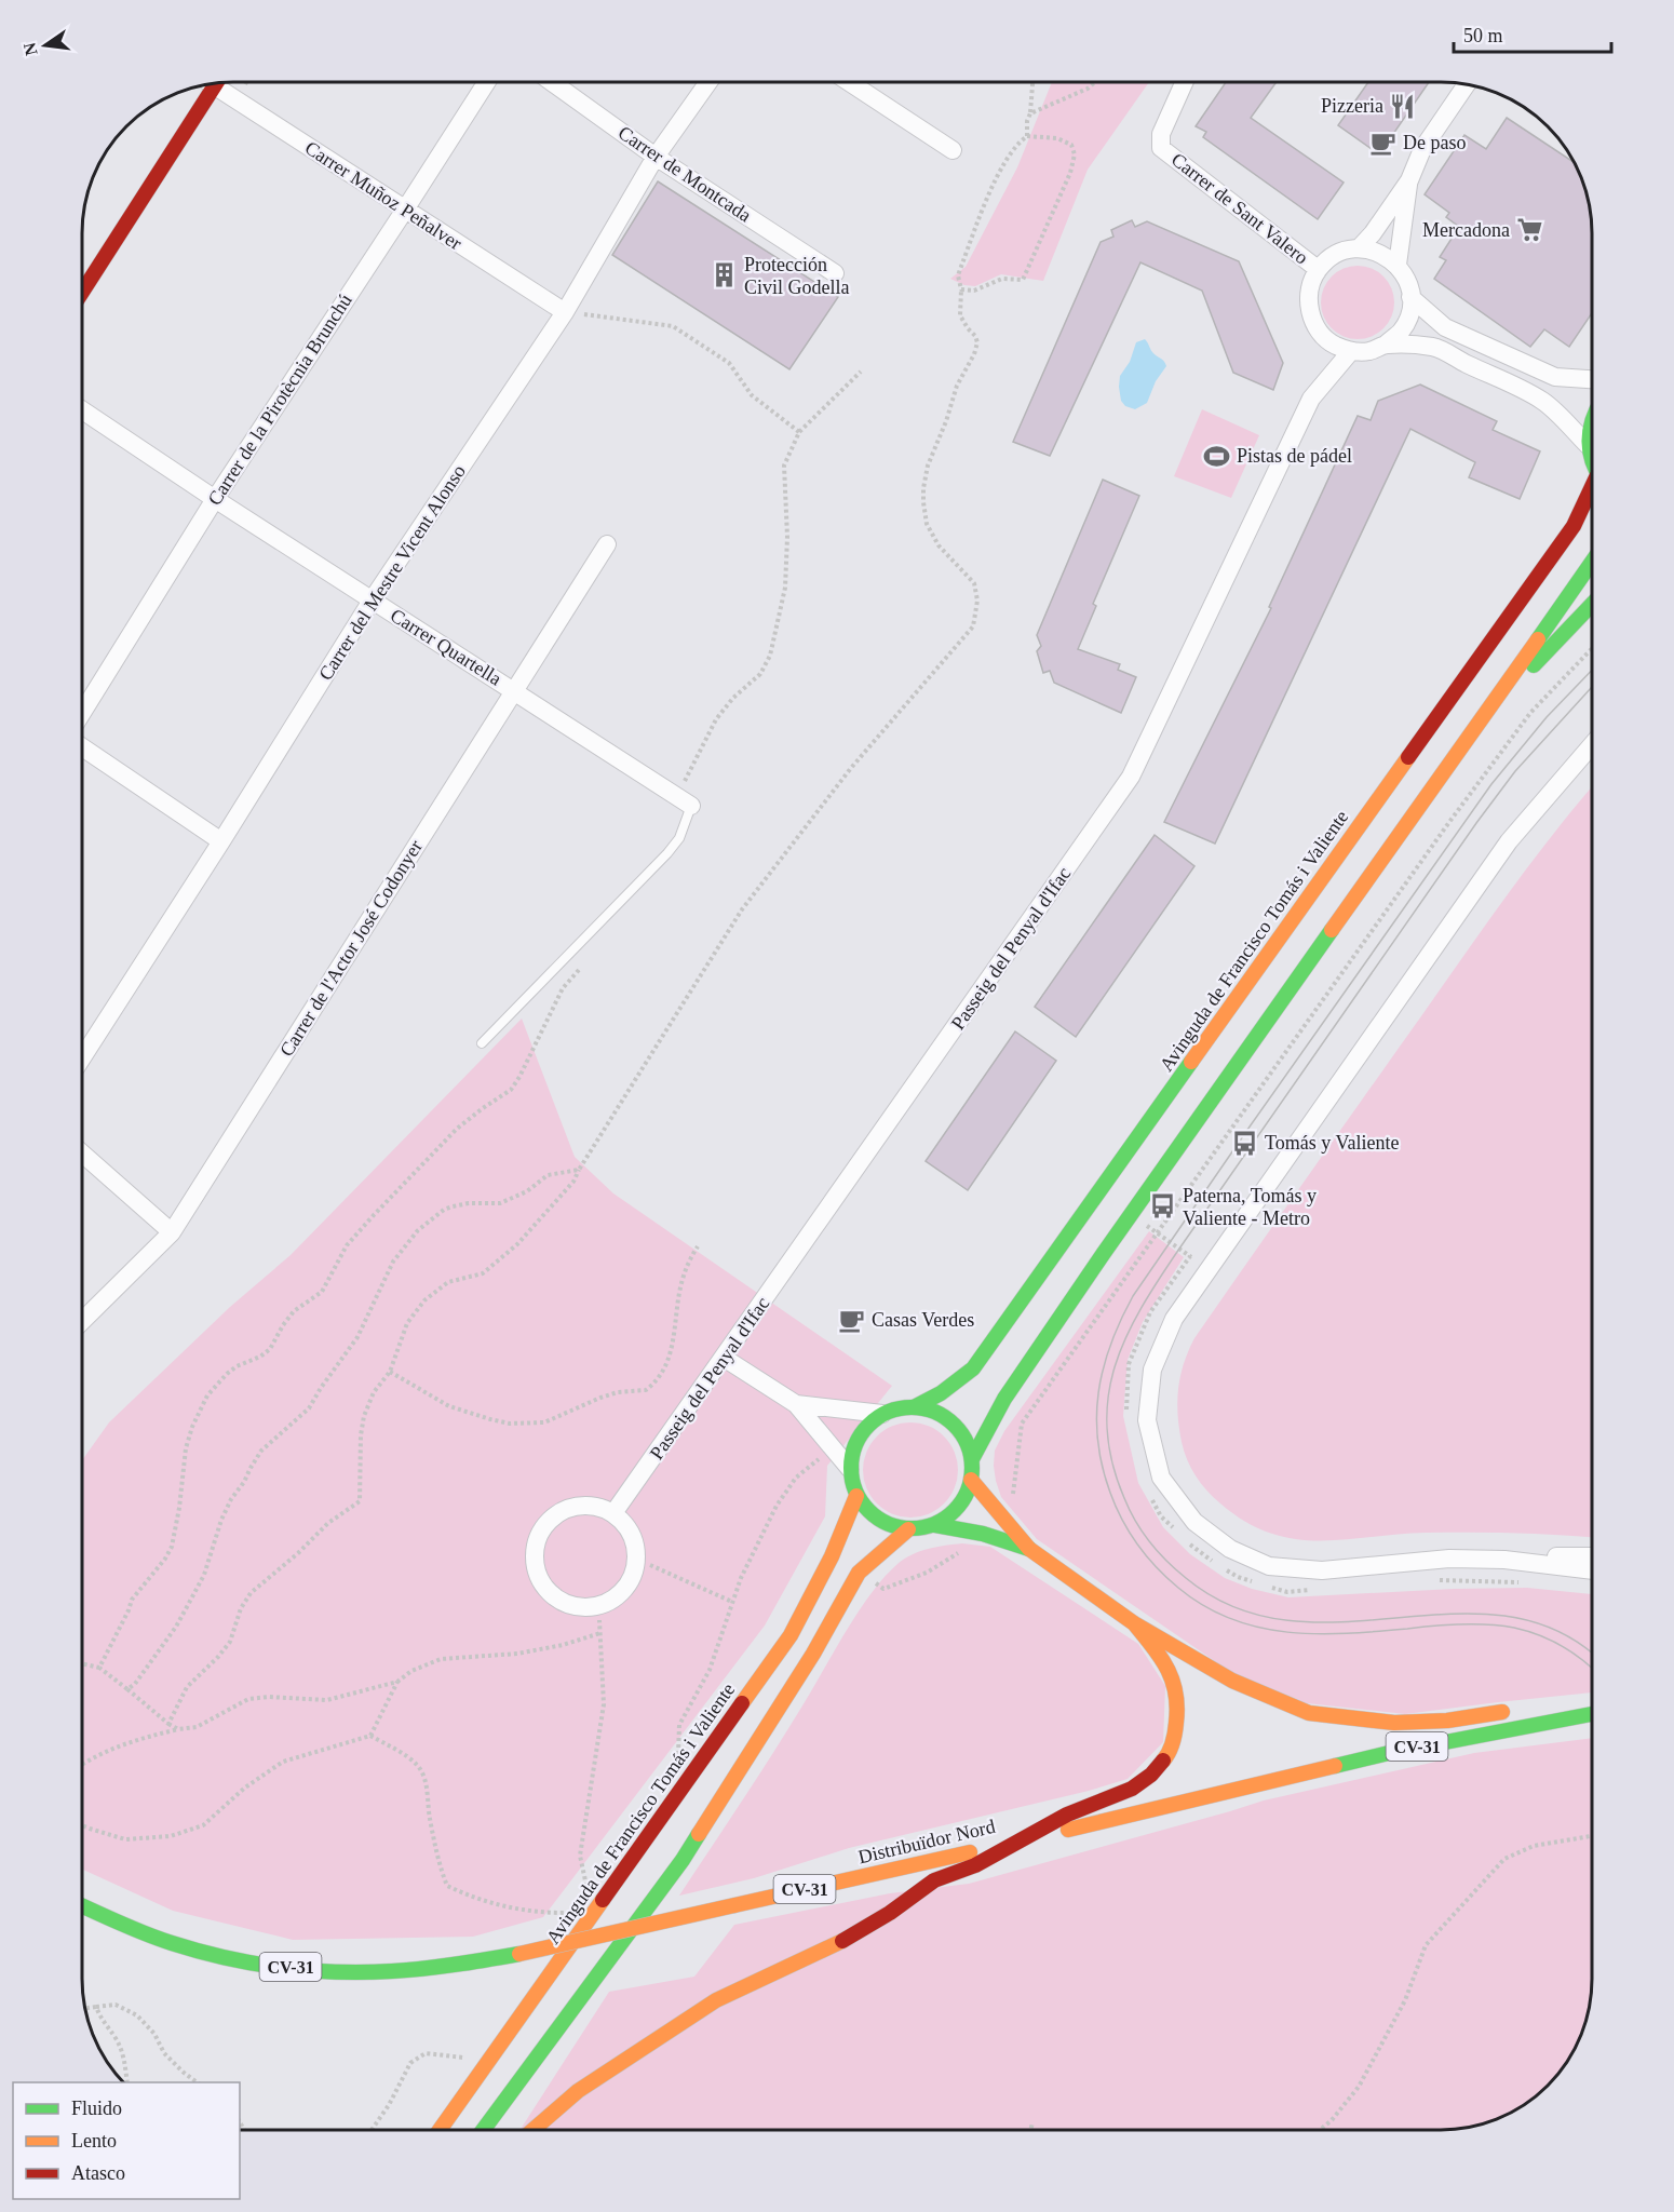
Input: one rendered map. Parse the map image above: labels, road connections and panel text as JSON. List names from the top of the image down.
{
  "streets": {
    "main road": ["Avinguda de Francisco Tomás i Valiente", "CV-31", "Distribuïdor Nord"],
    "street": [
      "Carrer de Montcada",
      "Carrer Muñoz Peñalver",
      "Carrer de Sant Valero",
      "Carrer de la Pirotècnia Brunchú",
      "Carrer del Mestre Vicent Alonso",
      "Carrer Quartella",
      "Carrer de l'Actor José Codonyer",
      "Passeig del Penyal d'Ifac"
    ]
  },
  "crossings": [
    ["Carrer de Montcada", "Carrer del Mestre Vicent Alonso"],
    ["Carrer Muñoz Peñalver", "Carrer de la Pirotècnia Brunchú"],
    ["Carrer Muñoz Peñalver", "Carrer del Mestre Vicent Alonso"],
    ["Carrer de Sant Valero", "Passeig del Penyal d'Ifac"],
    ["Carrer de la Pirotècnia Brunchú", "Carrer Quartella"],
    ["Carrer del Mestre Vicent Alonso", "Carrer Quartella"],
    ["Carrer Quartella", "Carrer de l'Actor José Codonyer"]
  ],
  "places": {
    "restaurant": ["Pizzeria"],
    "cafe": ["De paso", "Casas Verdes"],
    "supermarket": ["Mercadona"],
    "building": ["Protección Civil Godella"],
    "sports": ["Pistas de pádel"],
    "bus stop": ["Tomás y Valiente", "Paterna, Tomás y Valiente - Metro"]
  },
  "legend": ["Fluido", "Lento", "Atasco"],
  "scale_bar": "50 m",
  "north": "left"
}
